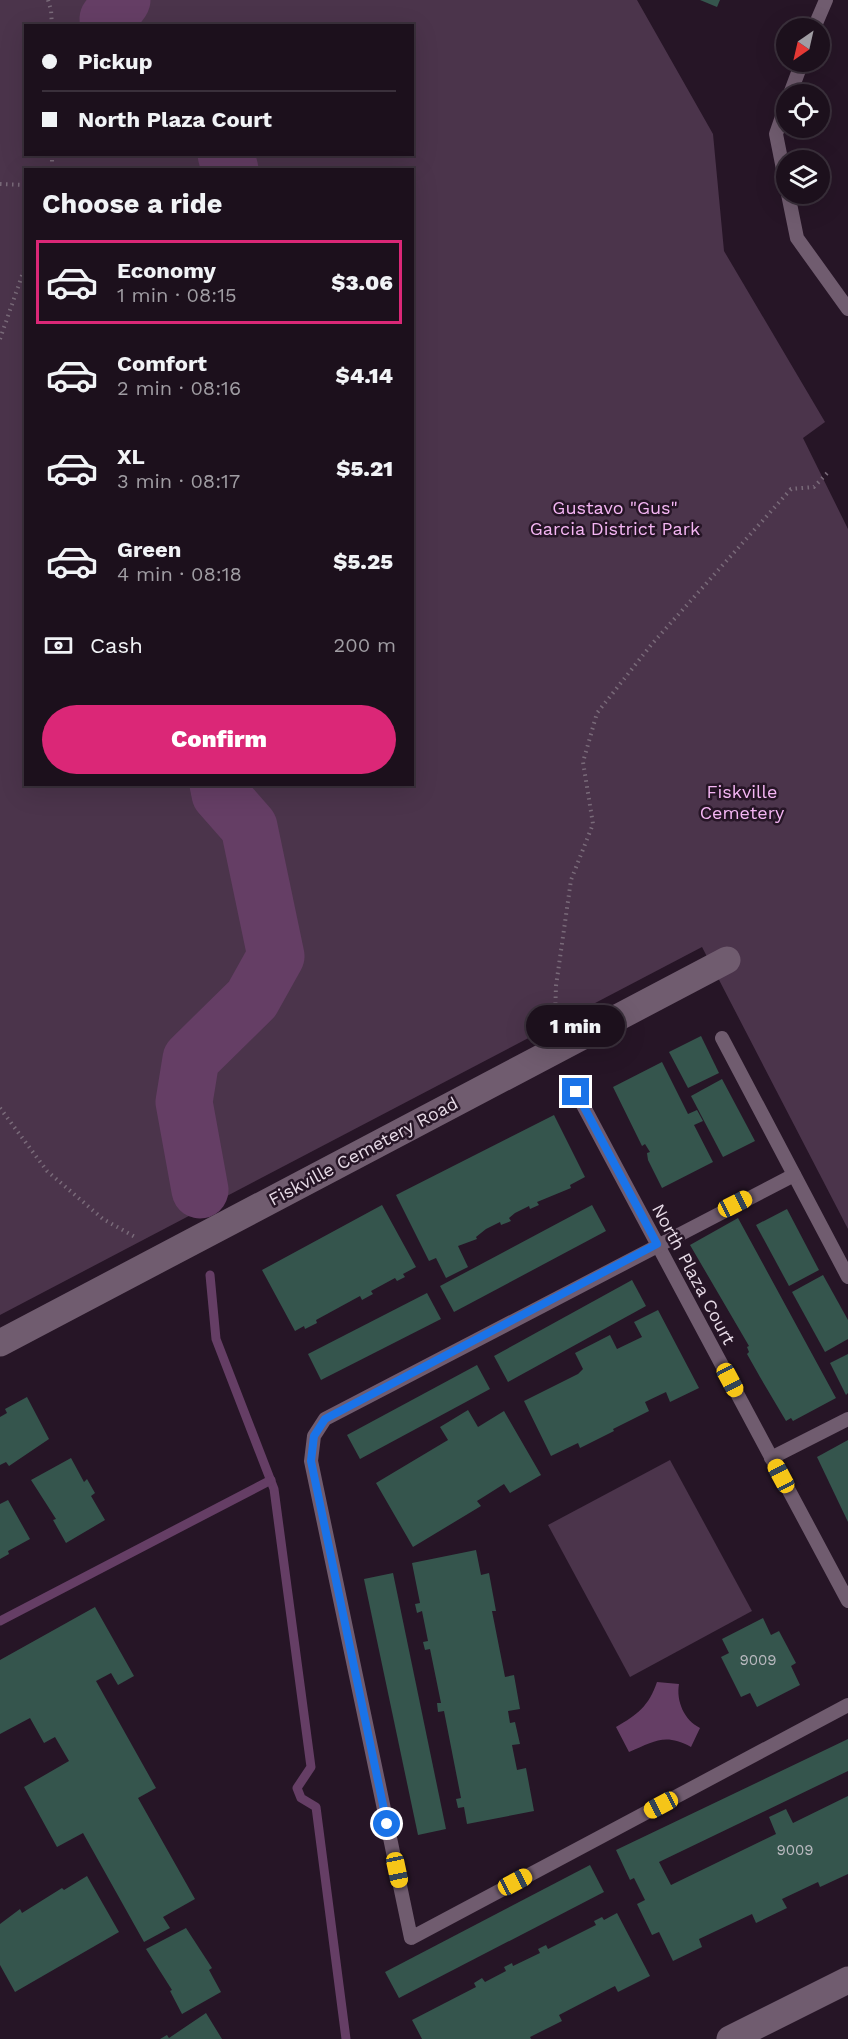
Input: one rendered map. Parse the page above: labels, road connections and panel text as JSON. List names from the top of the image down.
{
  "streets": {
    "street": ["Fiskville Cemetery Road"],
    "lane": ["North Plaza Court"]
  },
  "parks": ["Gustavo \"Gus\" Garcia District Park", "Fiskville Cemetery"],
  "house_numbers": ["9009", "9009"],
  "north": "bottom left",
  "page": {
    "banner": ["Pickup", "North Plaza Court"],
    "heading": "Choose a ride",
    "list": [
      {
        "name": "Economy",
        "note": "1 min · 08:15",
        "value": "$3.06"
      },
      {
        "name": "Comfort",
        "note": "2 min · 08:16",
        "value": "$4.14"
      },
      {
        "name": "XL",
        "note": "3 min · 08:17",
        "value": "$5.21"
      },
      {
        "name": "Green",
        "note": "4 min · 08:18",
        "value": "$5.25"
      }
    ],
    "pay": ["Cash", "200 m"],
    "buttons": "Confirm",
    "bubble": "1 min"
  }
}
